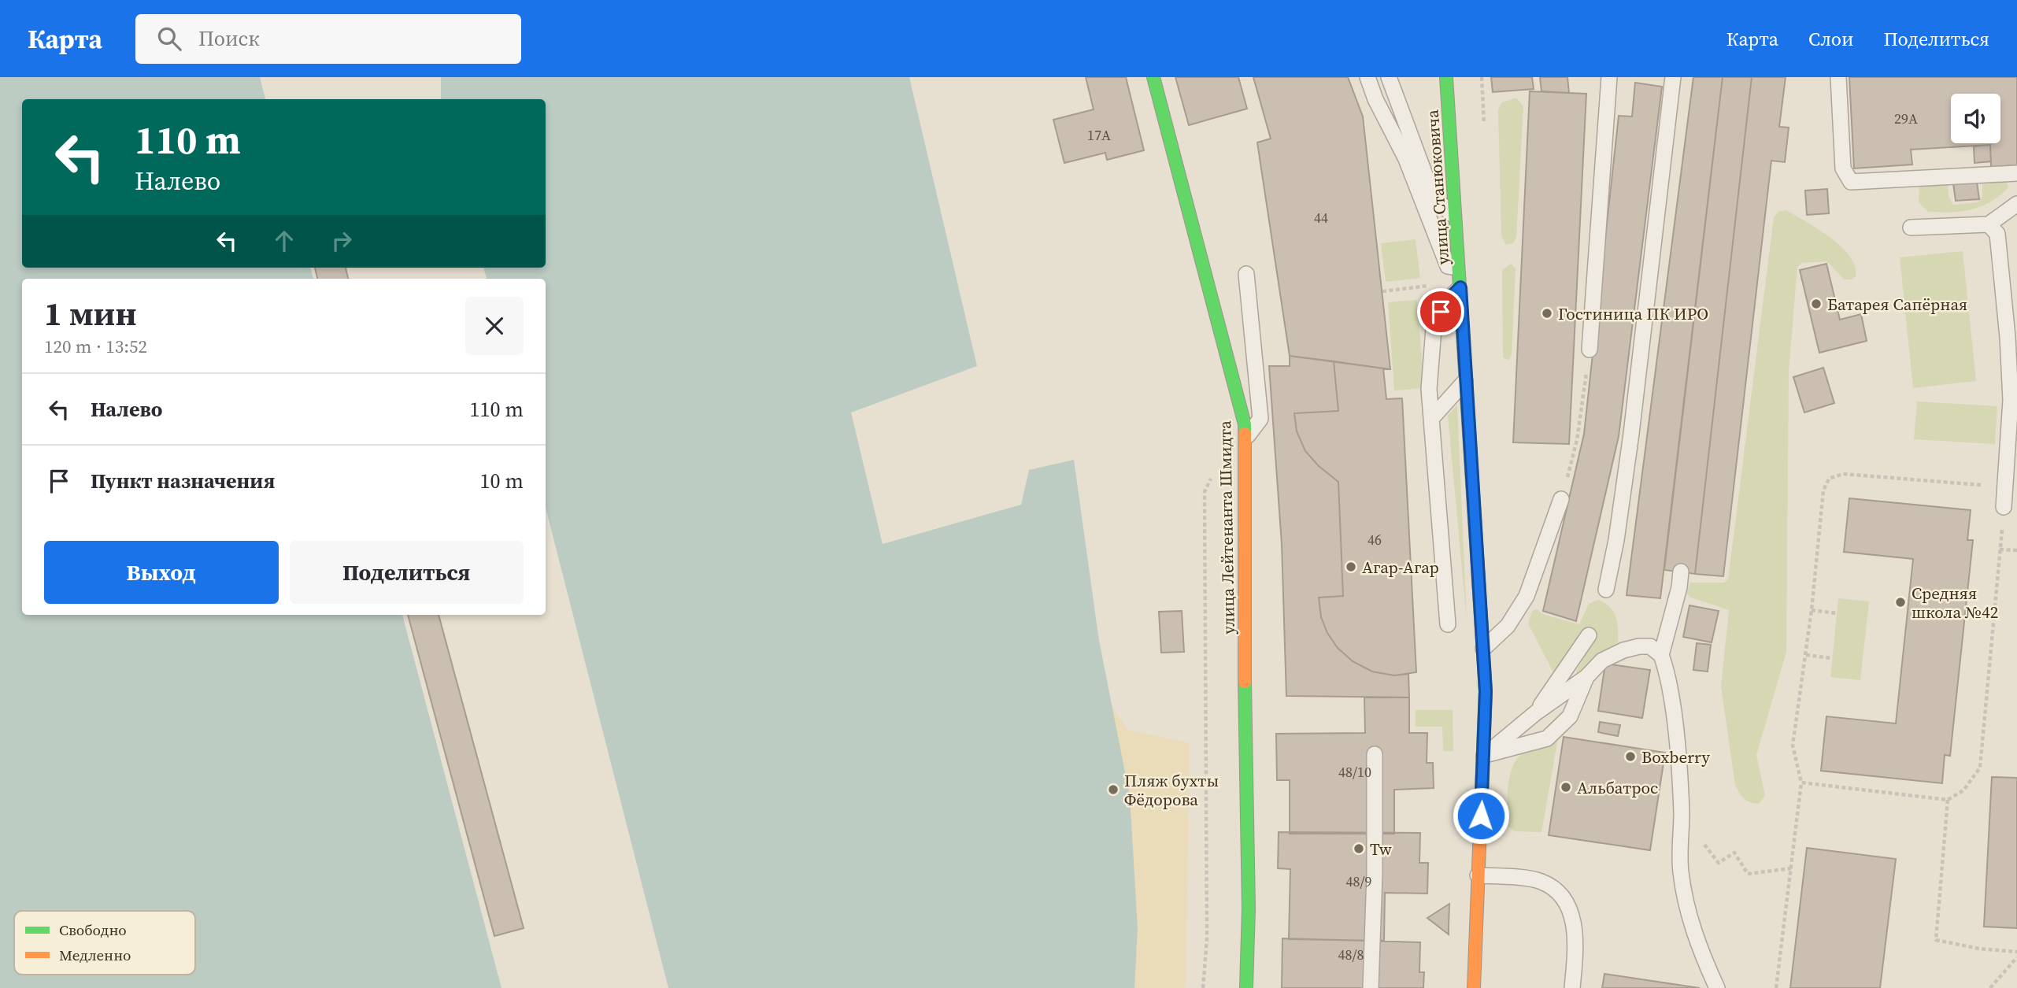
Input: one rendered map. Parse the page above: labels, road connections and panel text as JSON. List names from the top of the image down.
{
  "streets": {
    "street": ["улица Станюковича", "улица Лейтенанта Шмидта"]
  },
  "places": [
    "Батарея Сапёрная",
    "Гостиница ПК ИРО",
    "Агар-Агар",
    "Средняя школа №42",
    "Boxberry",
    "Альбатрос",
    "Пляж бухты Фёдорова",
    "Tw"
  ],
  "house_numbers": [
    "29А",
    "17А",
    "44",
    "46",
    "48/10",
    "48/9",
    "48/8"
  ],
  "legend": ["Свободно", "Медленно"],
  "page": {
    "header": "Карта",
    "search": "Поиск",
    "nav": ["Карта", "Слои", "Поделиться"],
    "turn": ["110 m", "Налево"],
    "heading": ["1 мин", "120 m · 13:52"],
    "list": [
      {
        "name": "Налево",
        "value": "110 m"
      },
      {
        "name": "Пункт назначения",
        "value": "10 m"
      }
    ],
    "buttons": ["Выход", "Поделиться"]
  }
}
